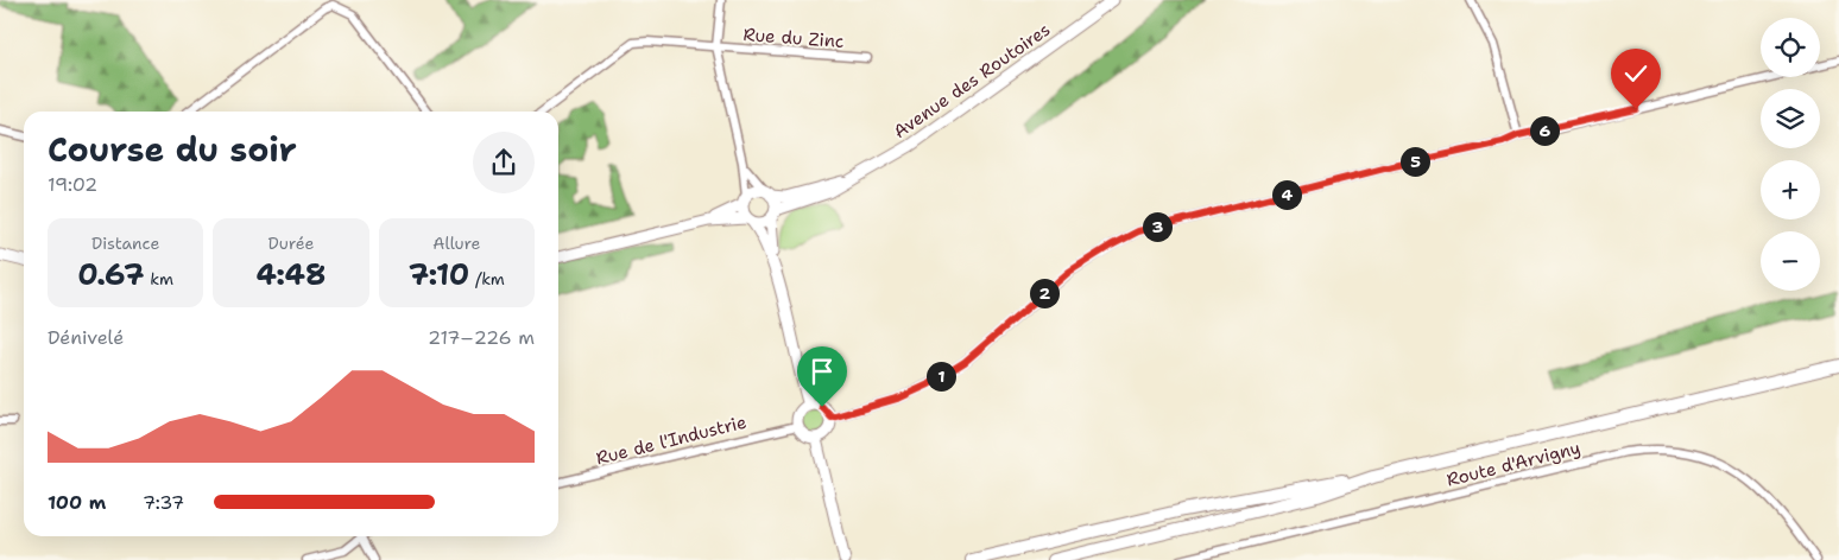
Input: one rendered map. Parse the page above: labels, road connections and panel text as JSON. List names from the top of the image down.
{
  "streets": {
    "street": [
      "Rue du Zinc",
      "Avenue des Routoires",
      "Rue de l'Industrie",
      "Route d'Arvigny"
    ]
  },
  "page": {
    "map_buttons": ["+", "−"],
    "heading": ["Course du soir", "19:02"],
    "pins": [
      "6",
      "5",
      "4",
      "3",
      "2",
      "1"
    ],
    "stats": [
      ["Distance", "0.67 km"],
      ["Durée", "4:48"],
      ["Allure", "7:10 /km"]
    ],
    "chart": ["Dénivelé", "217–226 m"],
    "list": [
      {
        "name": "100 m",
        "note": "7:37"
      }
    ]
  }
}
